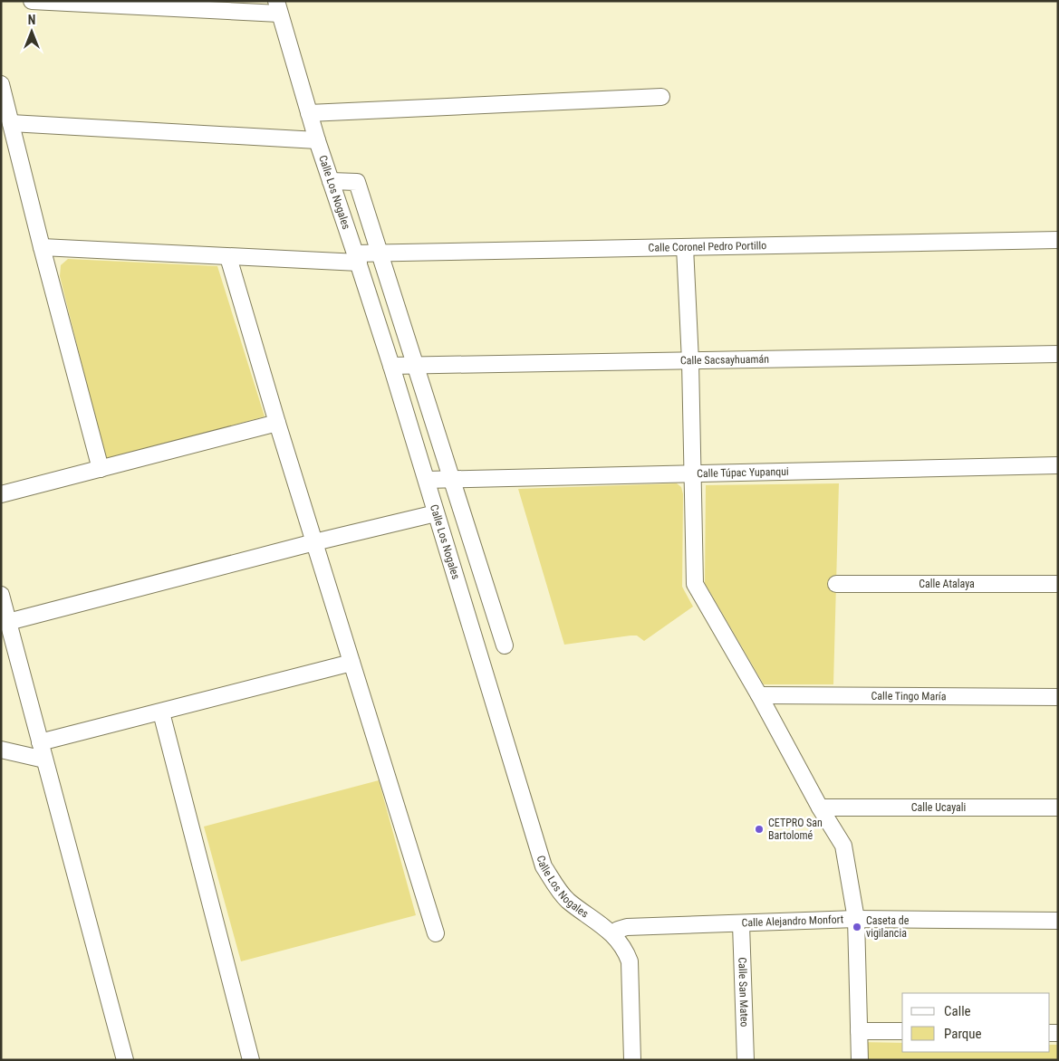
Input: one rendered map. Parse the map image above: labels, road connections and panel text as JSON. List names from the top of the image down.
{
  "streets": {
    "street": [
      "Calle Los Nogales",
      "Calle Coronel Pedro Portillo",
      "Calle Sacsayhuamán",
      "Calle Túpac Yupanqui",
      "Calle Atalaya",
      "Calle Tingo María",
      "Calle Ucayali",
      "Calle Alejandro Monfort",
      "Calle San Mateo"
    ]
  },
  "crossings": [
    ["Calle Los Nogales", "Calle Coronel Pedro Portillo"],
    ["Calle Los Nogales", "Calle Sacsayhuamán"],
    ["Calle Los Nogales", "Calle Túpac Yupanqui"],
    ["Calle Los Nogales", "Calle Alejandro Monfort"],
    ["Calle Alejandro Monfort", "Calle San Mateo"]
  ],
  "places": ["CETPRO San Bartolomé", "Caseta de vigilancia"],
  "legend": ["Calle", "Parque"],
  "north": "top"
}
